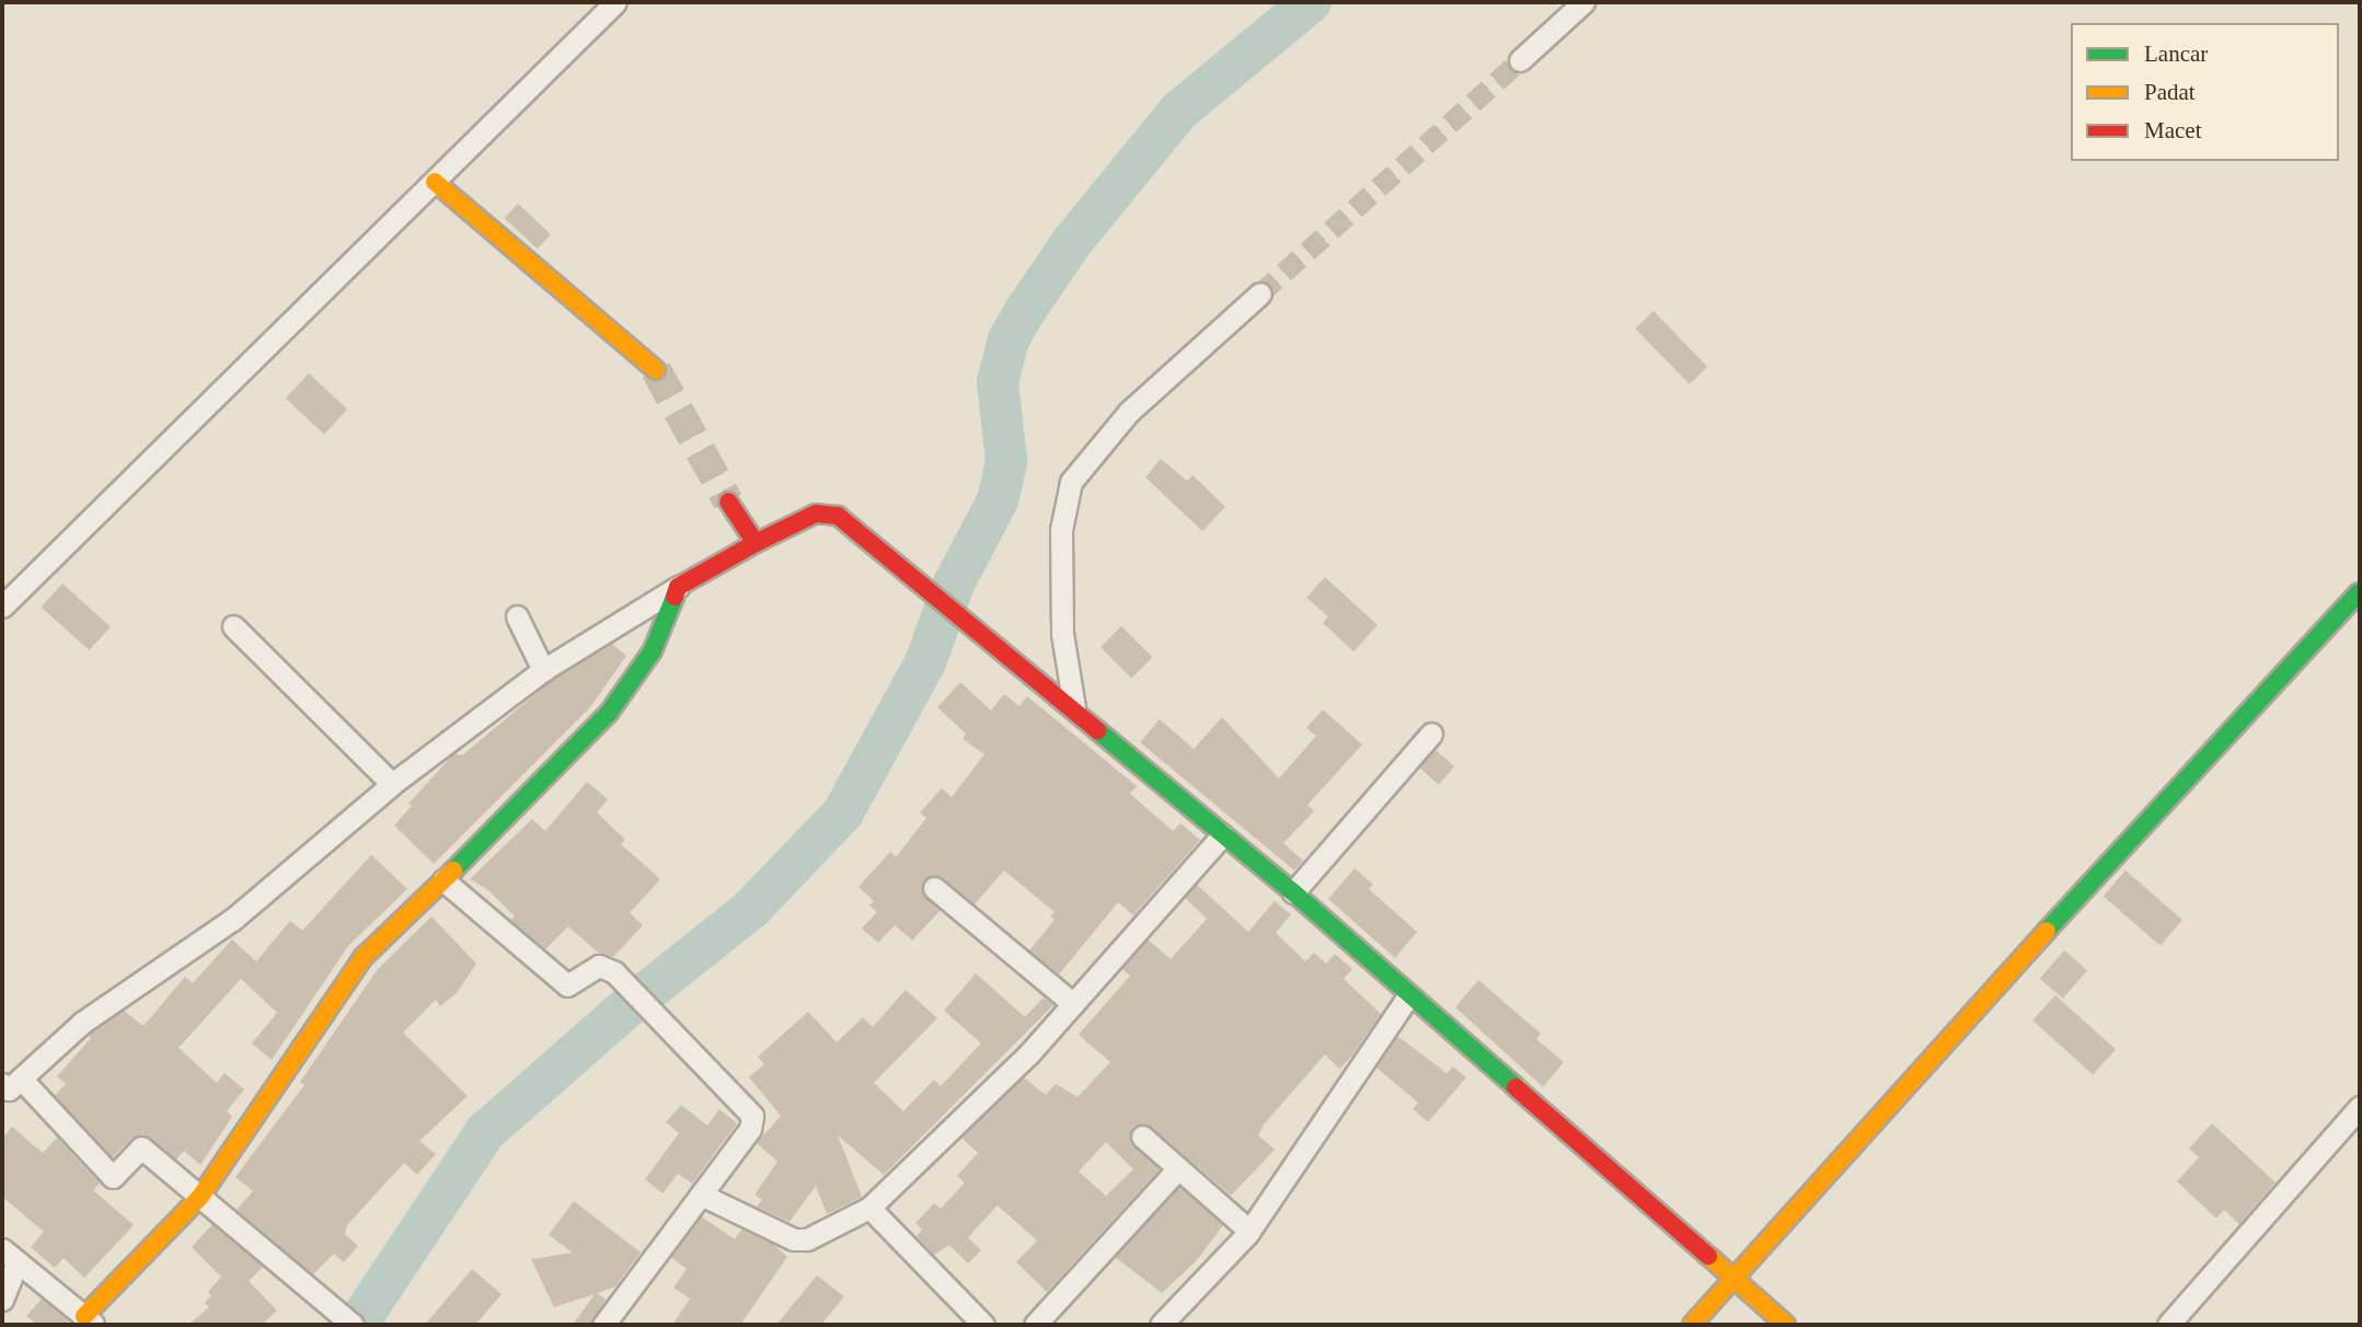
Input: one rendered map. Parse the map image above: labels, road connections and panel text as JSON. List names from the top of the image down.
{
  "legend": ["Lancar", "Padat", "Macet"]
}
